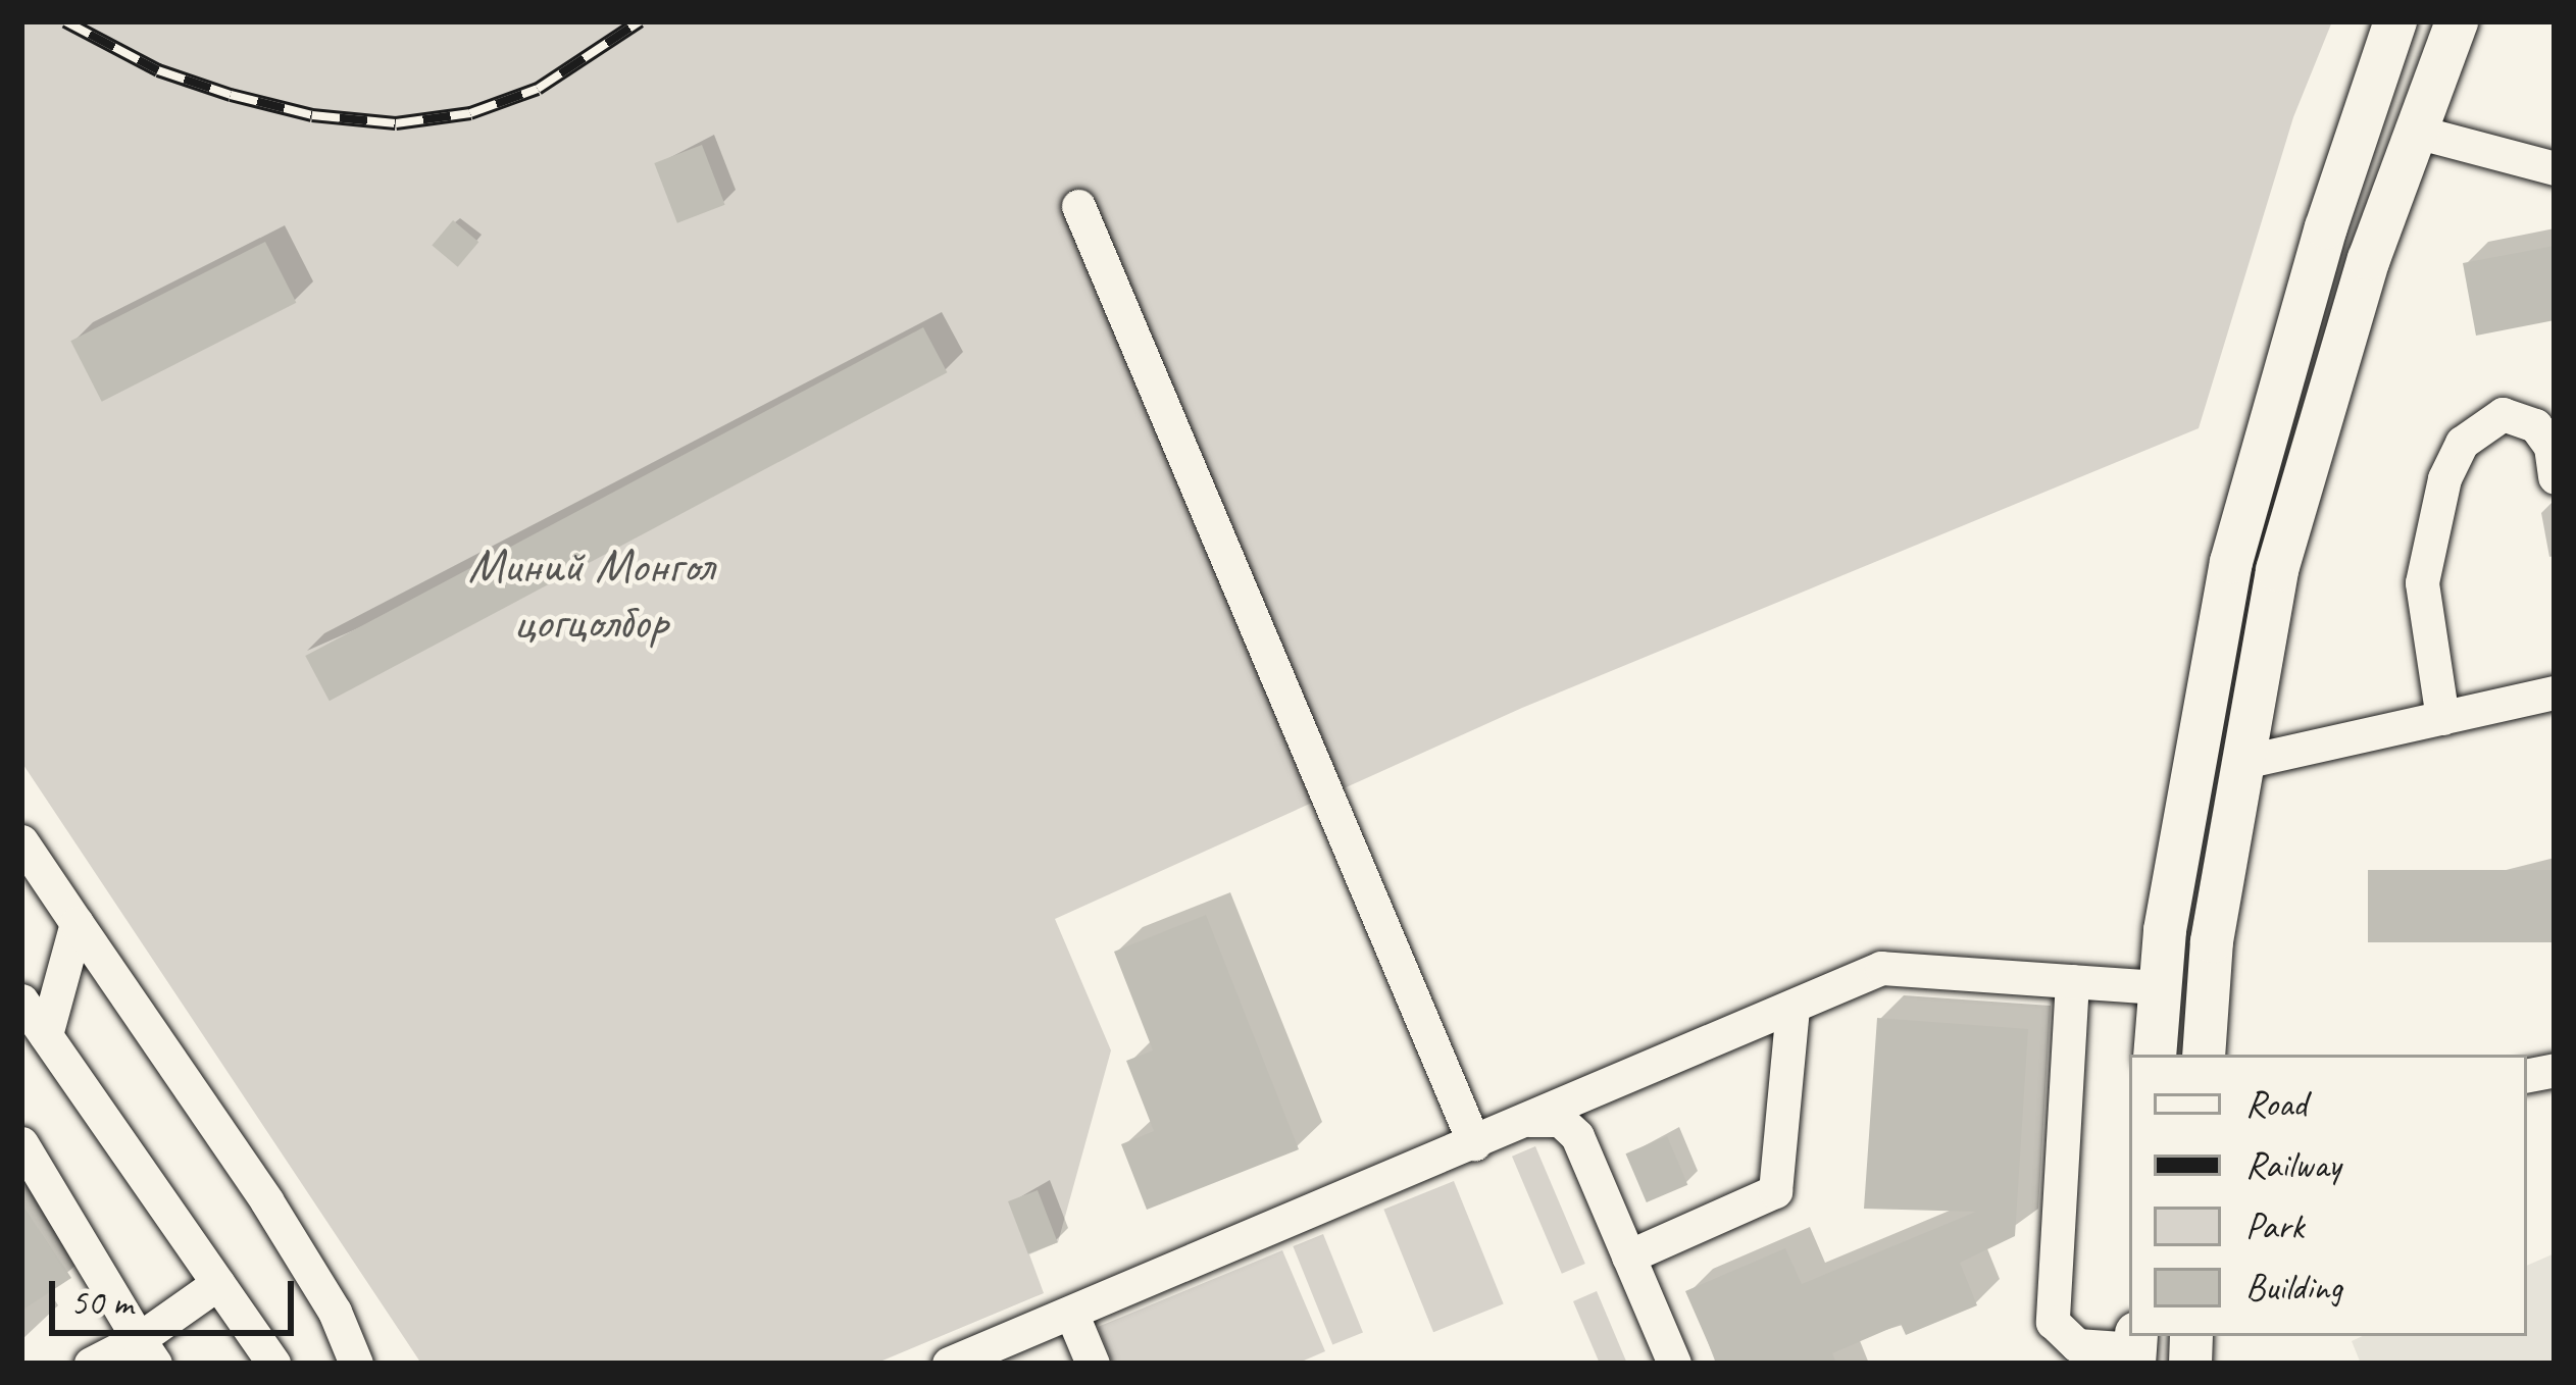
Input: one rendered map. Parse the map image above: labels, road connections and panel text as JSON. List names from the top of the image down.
{
  "parks": ["Миний Монгол цогцолбор"],
  "legend": [
    "Road",
    "Railway",
    "Park",
    "Building"
  ],
  "scale_bar": "50 m"
}
